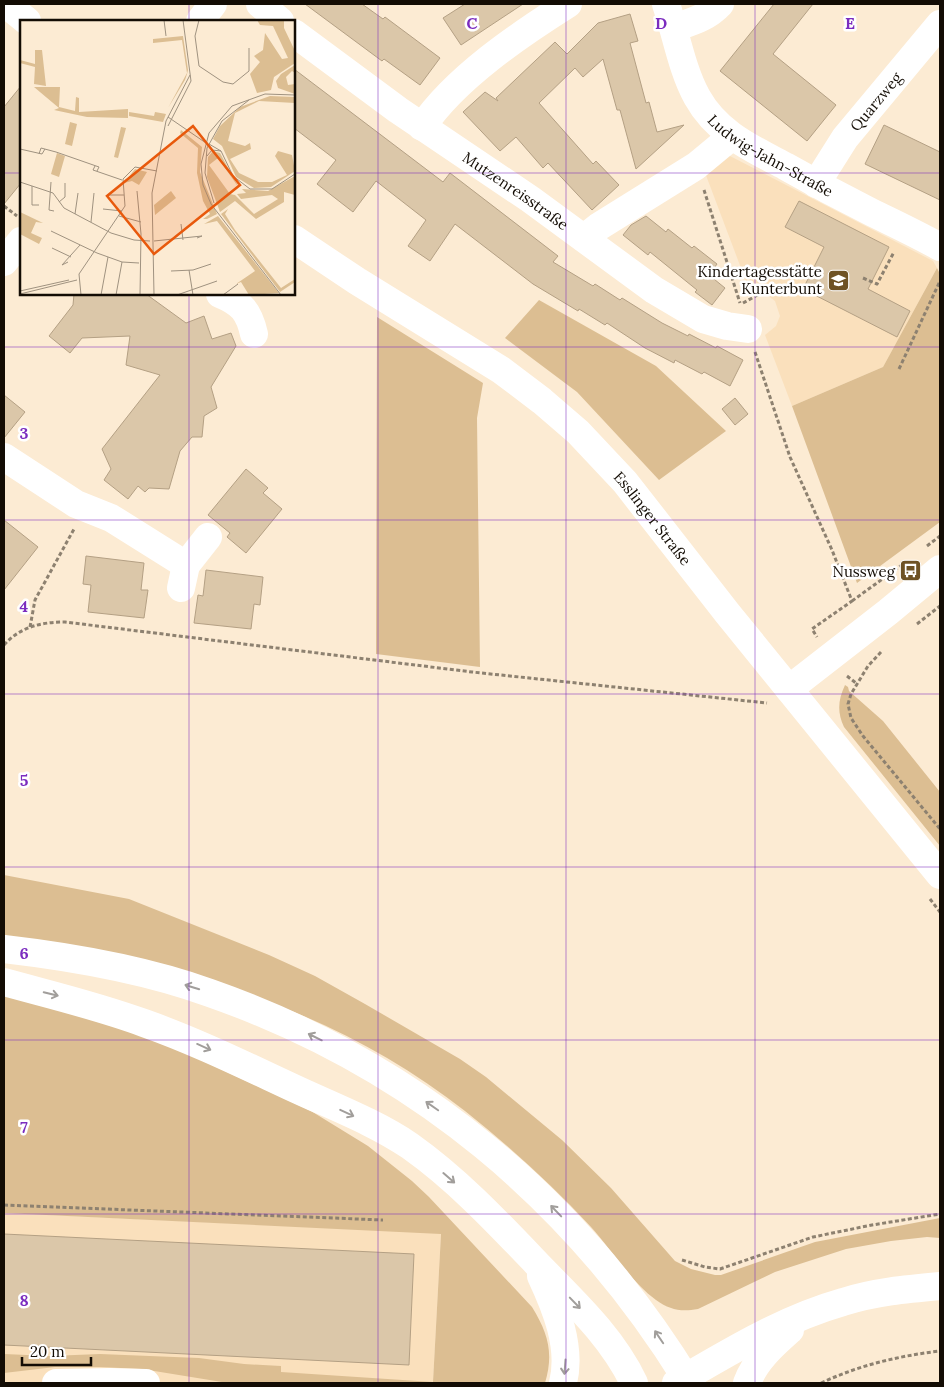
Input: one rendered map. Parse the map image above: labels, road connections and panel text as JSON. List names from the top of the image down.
{
  "streets": {
    "main road": [
      "Quarzweg",
      "Ludwig-Jahn-Straße",
      "Mutzenreisstraße",
      "Esslinger Straße"
    ]
  },
  "crossings": [
    ["Quarzweg", "Ludwig-Jahn-Straße"]
  ],
  "places": {
    "school or university": ["Kindertagesstätte Kunterbunt"],
    "bus stop": ["Nussweg"]
  },
  "scale_bar": "20 m",
  "grid": {
    "columns": ["C", "D", "E"],
    "rows": [
      "3",
      "4",
      "5",
      "6",
      "7",
      "8"
    ]
  }
}
